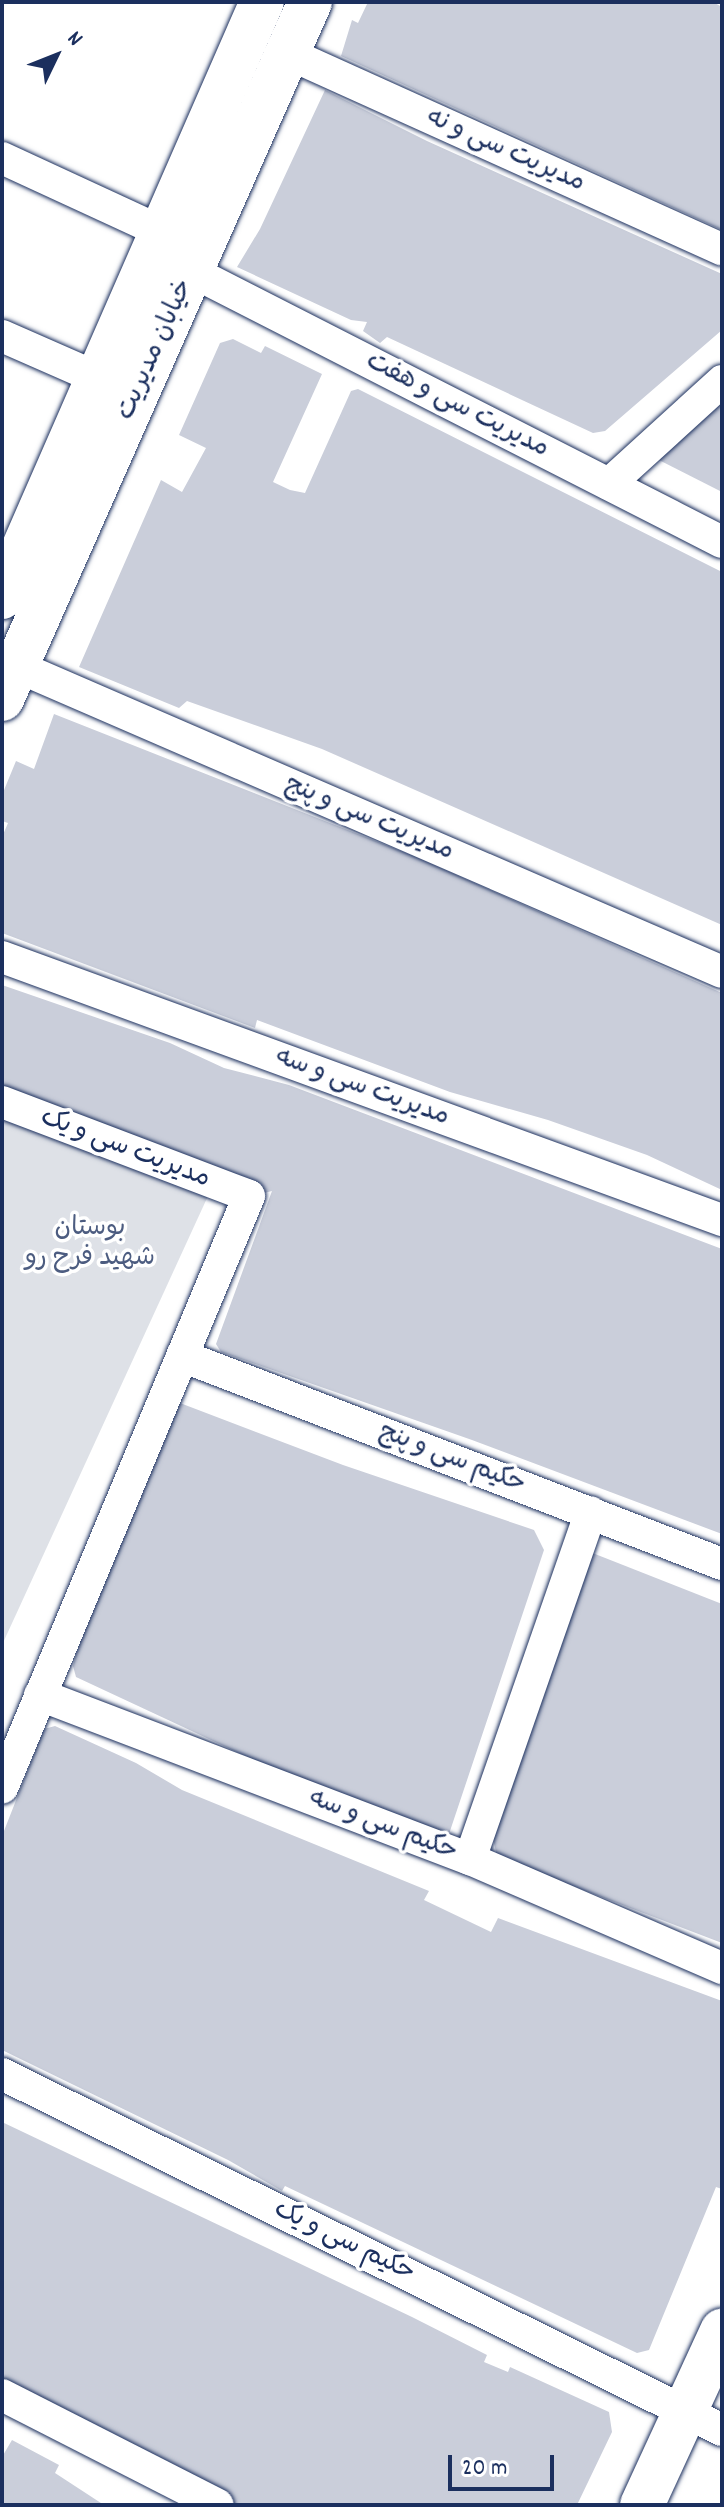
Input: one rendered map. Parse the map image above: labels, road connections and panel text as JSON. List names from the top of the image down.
{
  "streets": {
    "main road": ["خیابان مدیریت"],
    "street": [
      "مدیریت سی و نه",
      "مدیریت سی و هفت",
      "مدیریت سی و پنج",
      "مدیریت سی و سه",
      "مدیریت سی و یک",
      "حکیم سی و پنج",
      "حکیم سی و سه",
      "حکیم سی و یک"
    ]
  },
  "crossings": [
    ["مدیریت سی و نه", "خیابان مدیریت"],
    ["خیابان مدیریت", "مدیریت سی و هفت"],
    ["خیابان مدیریت", "مدیریت سی و پنج"],
    ["مدیریت سی و یک", "حکیم سی و پنج"]
  ],
  "parks": ["بوستان شهید فرح رو"],
  "scale_bar": "20 m",
  "north": "top right"
}
